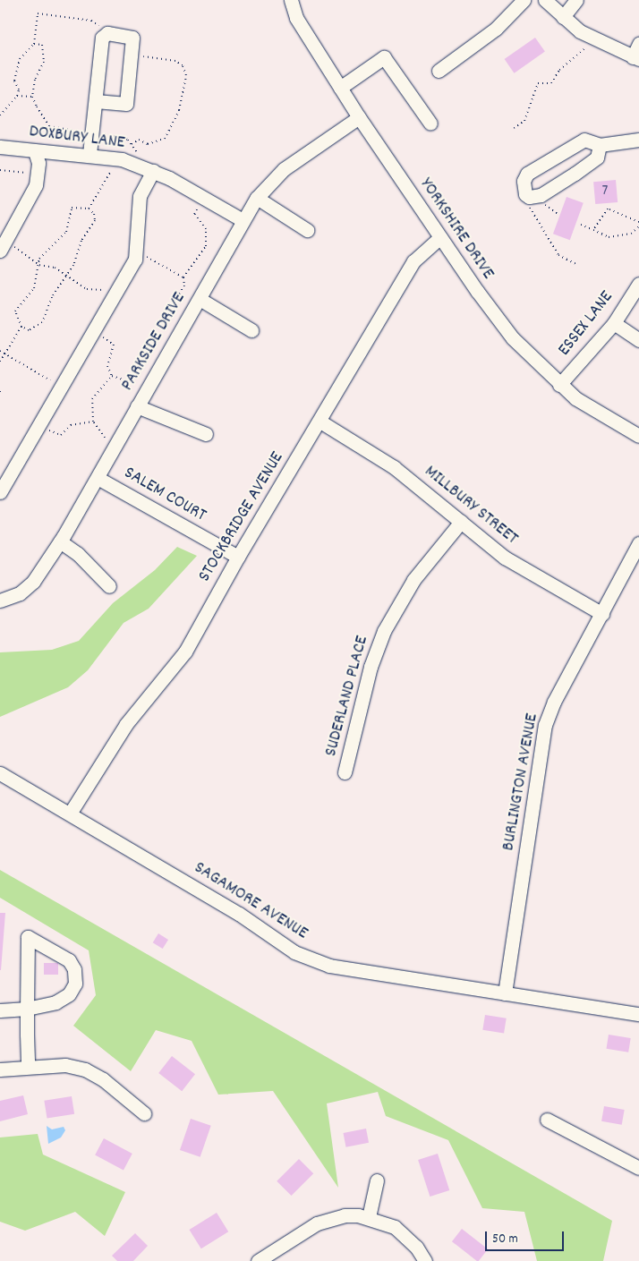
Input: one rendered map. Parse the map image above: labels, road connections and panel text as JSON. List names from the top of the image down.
{
  "streets": {
    "street": [
      "DOXBURY LANE",
      "YORKSHIRE DRIVE",
      "ESSEX LANE",
      "PARKSIDE DRIVE",
      "SALEM COURT",
      "MILLBURY STREET",
      "STOCKBRIDGE AVENUE",
      "SUDERLAND PLACE",
      "BURLINGTON AVENUE",
      "SAGAMORE AVENUE"
    ]
  },
  "crossings": [
    ["DOXBURY LANE", "PARKSIDE DRIVE"],
    ["YORKSHIRE DRIVE", "ESSEX LANE"],
    ["YORKSHIRE DRIVE", "PARKSIDE DRIVE"],
    ["YORKSHIRE DRIVE", "STOCKBRIDGE AVENUE"],
    ["PARKSIDE DRIVE", "SALEM COURT"],
    ["SALEM COURT", "STOCKBRIDGE AVENUE"],
    ["MILLBURY STREET", "STOCKBRIDGE AVENUE"],
    ["MILLBURY STREET", "SUDERLAND PLACE"],
    ["MILLBURY STREET", "BURLINGTON AVENUE"],
    ["STOCKBRIDGE AVENUE", "SAGAMORE AVENUE"],
    ["BURLINGTON AVENUE", "SAGAMORE AVENUE"]
  ],
  "house_numbers": ["7"],
  "scale_bar": "50 m"
}
